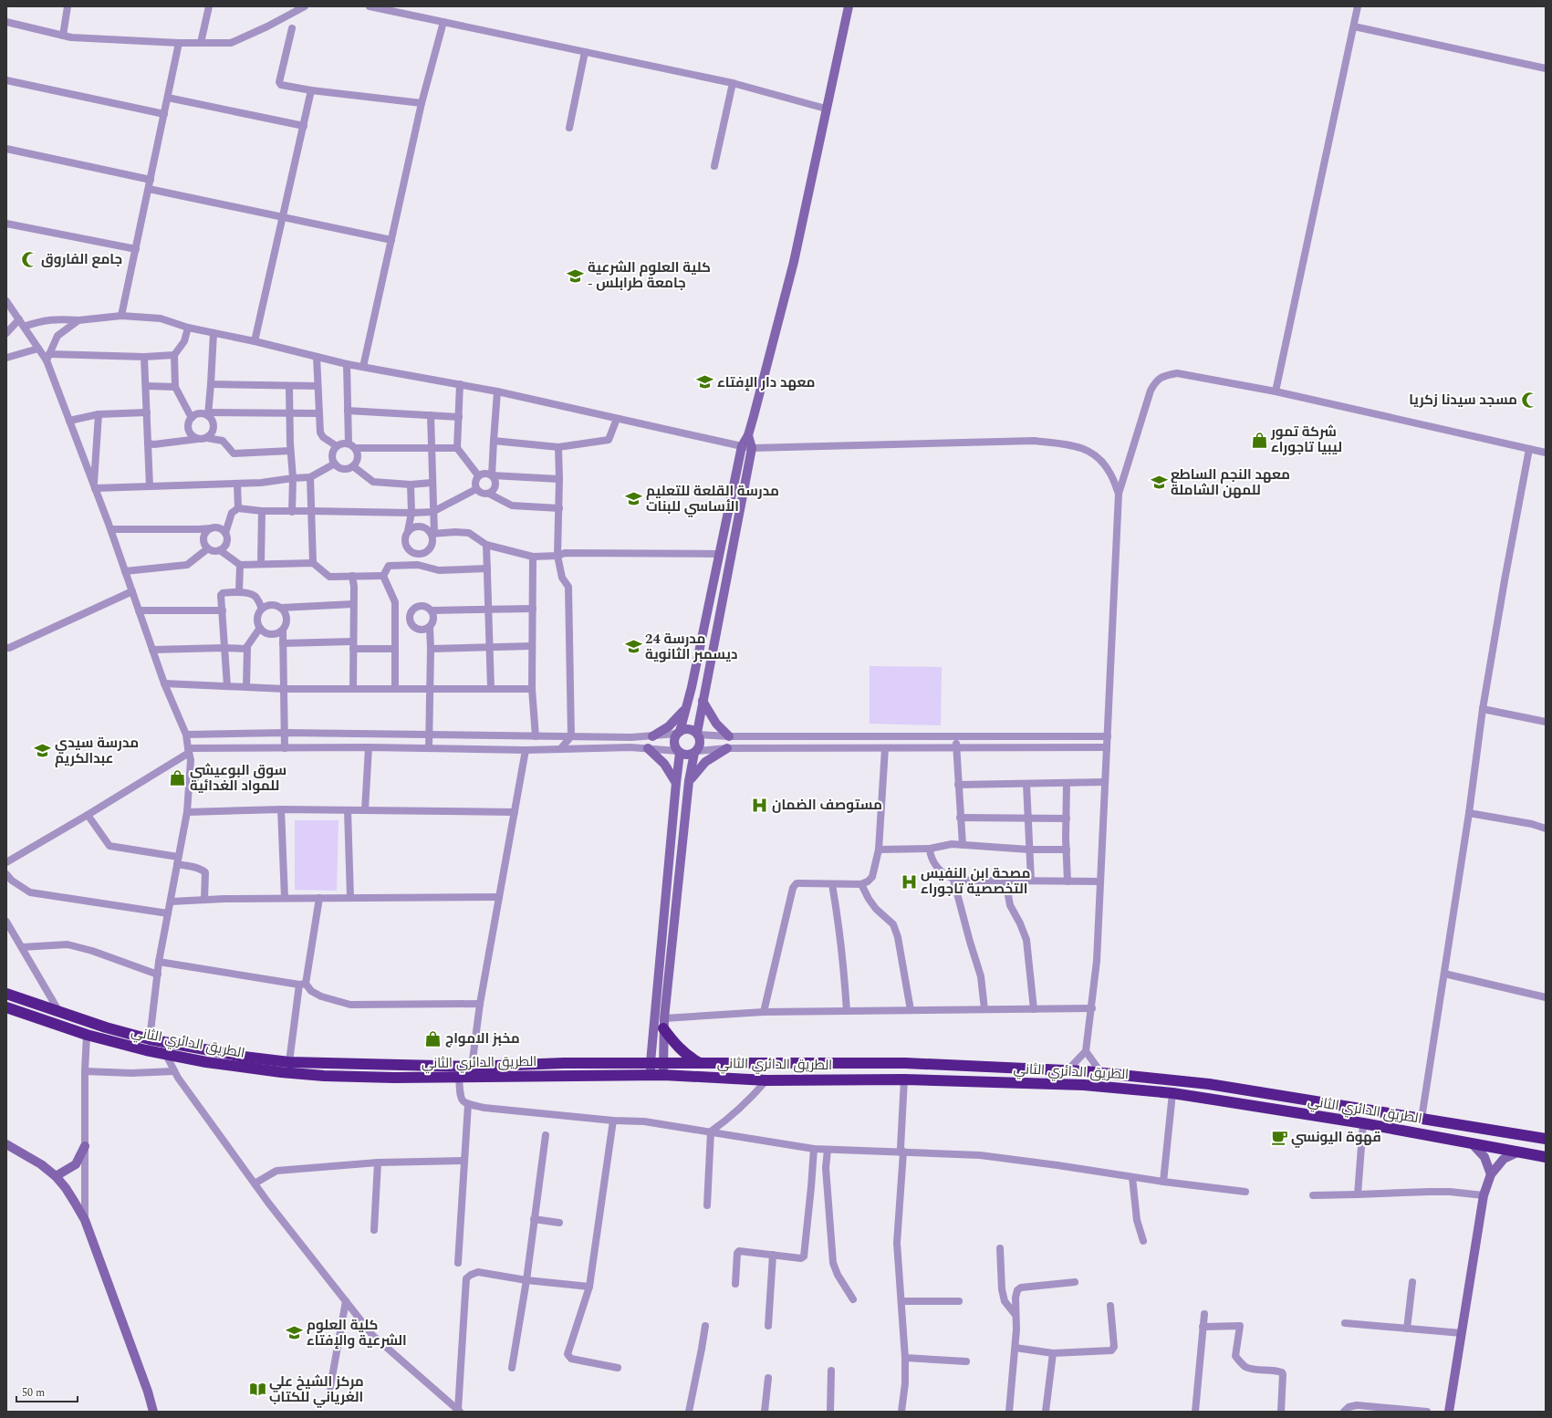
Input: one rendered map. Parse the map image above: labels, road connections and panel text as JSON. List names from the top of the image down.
{
  "streets": {
    "highway": ["الطريق الدائري الثاني"]
  },
  "places": {
    "mosque": ["جامع الفاروق", "مسجد سيدنا زكريا"],
    "school or university": [
      "كلية العلوم الشرعية - جامعة طرابلس",
      "معهد دار الإفتاء",
      "معهد النجم الساطع للمهن الشاملة",
      "مدرسة القلعة للتعليم الأساسي للبنات",
      "مدرسة 24 ديسمبر الثانوية",
      "مدرسة سيدي عبدالكريم",
      "كلية العلوم الشرعية والإفتاء"
    ],
    "shop": ["شركة تمور ليبيا تاجوراء", "سوق البوعيشي للمواد الغدائية", "مخبز الامواج"],
    "hospital": ["مستوصف الضمان", "مصحة ابن النفيس التخصصية تاجوراء"],
    "cafe": ["قهوة اليونسي"],
    "library": ["مركز الشيخ علي الغرياني للكتاب"]
  },
  "scale_bar": "50 m"
}
